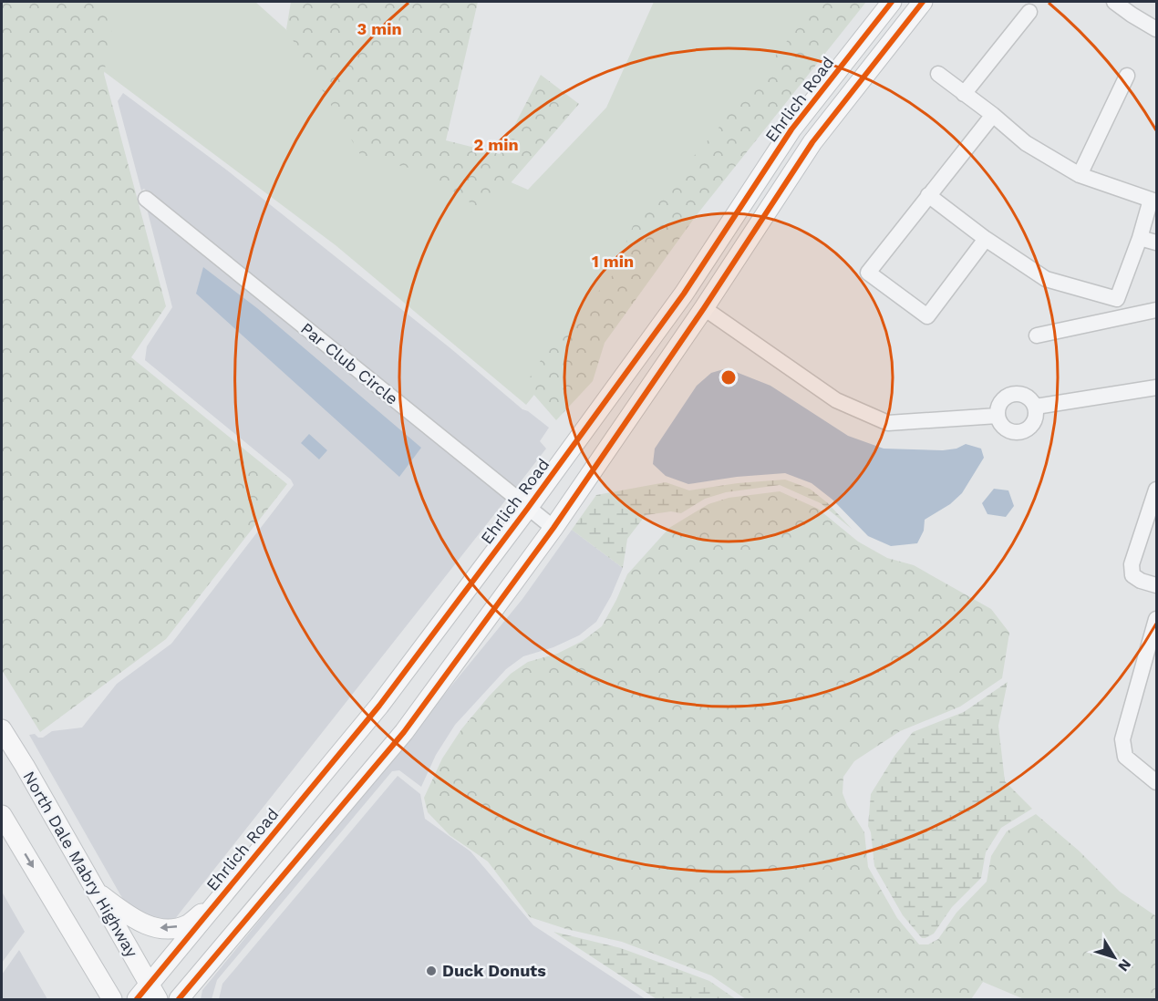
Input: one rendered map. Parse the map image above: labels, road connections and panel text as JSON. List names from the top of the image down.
{
  "streets": {
    "main road": ["Ehrlich Road", "North Dale Mabry Highway"],
    "street": ["Par Club Circle"]
  },
  "crossings": [
    ["Ehrlich Road", "Par Club Circle"],
    ["Ehrlich Road", "North Dale Mabry Highway"]
  ],
  "places": ["Duck Donuts"],
  "north": "bottom right",
  "rings": ["3 min", "2 min", "1 min"]
}
